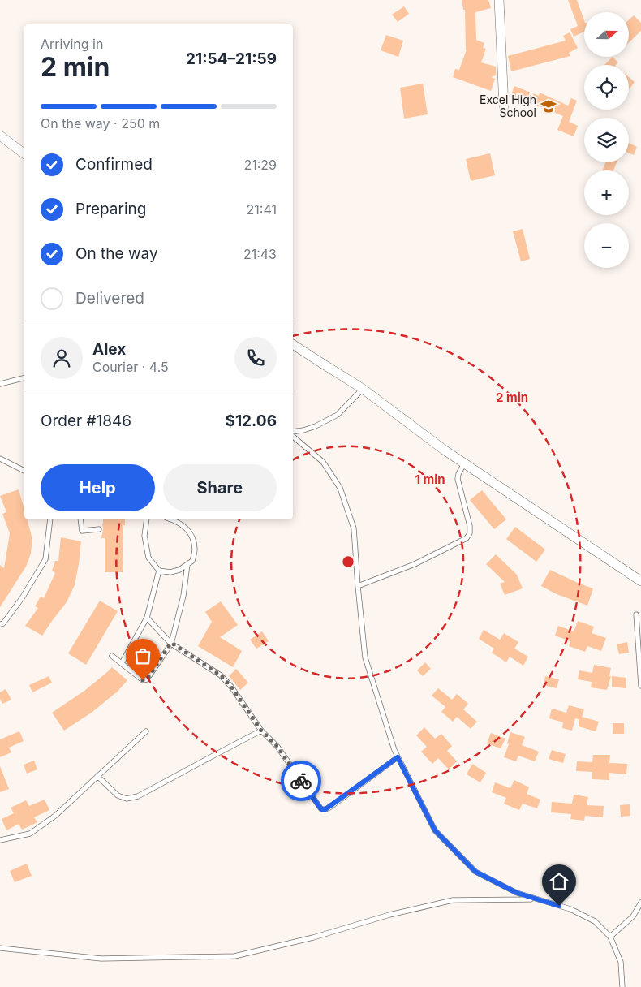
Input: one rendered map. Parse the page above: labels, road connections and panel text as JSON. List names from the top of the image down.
{
  "places": {
    "school or university": ["Excel High School"]
  },
  "north": "right",
  "page": {
    "map_buttons": ["+", "−"],
    "heading": ["2 min", "Arriving in", "21:54–21:59"],
    "panel": [
      "Alex",
      "Courier · 4.5",
      "Order #1846",
      "$12.06"
    ],
    "bar": "On the way · 250 m",
    "list": [
      ["Confirmed", "21:29"],
      ["Preparing", "21:41"],
      ["On the way", "21:43"],
      "Delivered"
    ],
    "buttons": ["Help", "Share"]
  },
  "rings": ["2 min", "1 min"]
}
